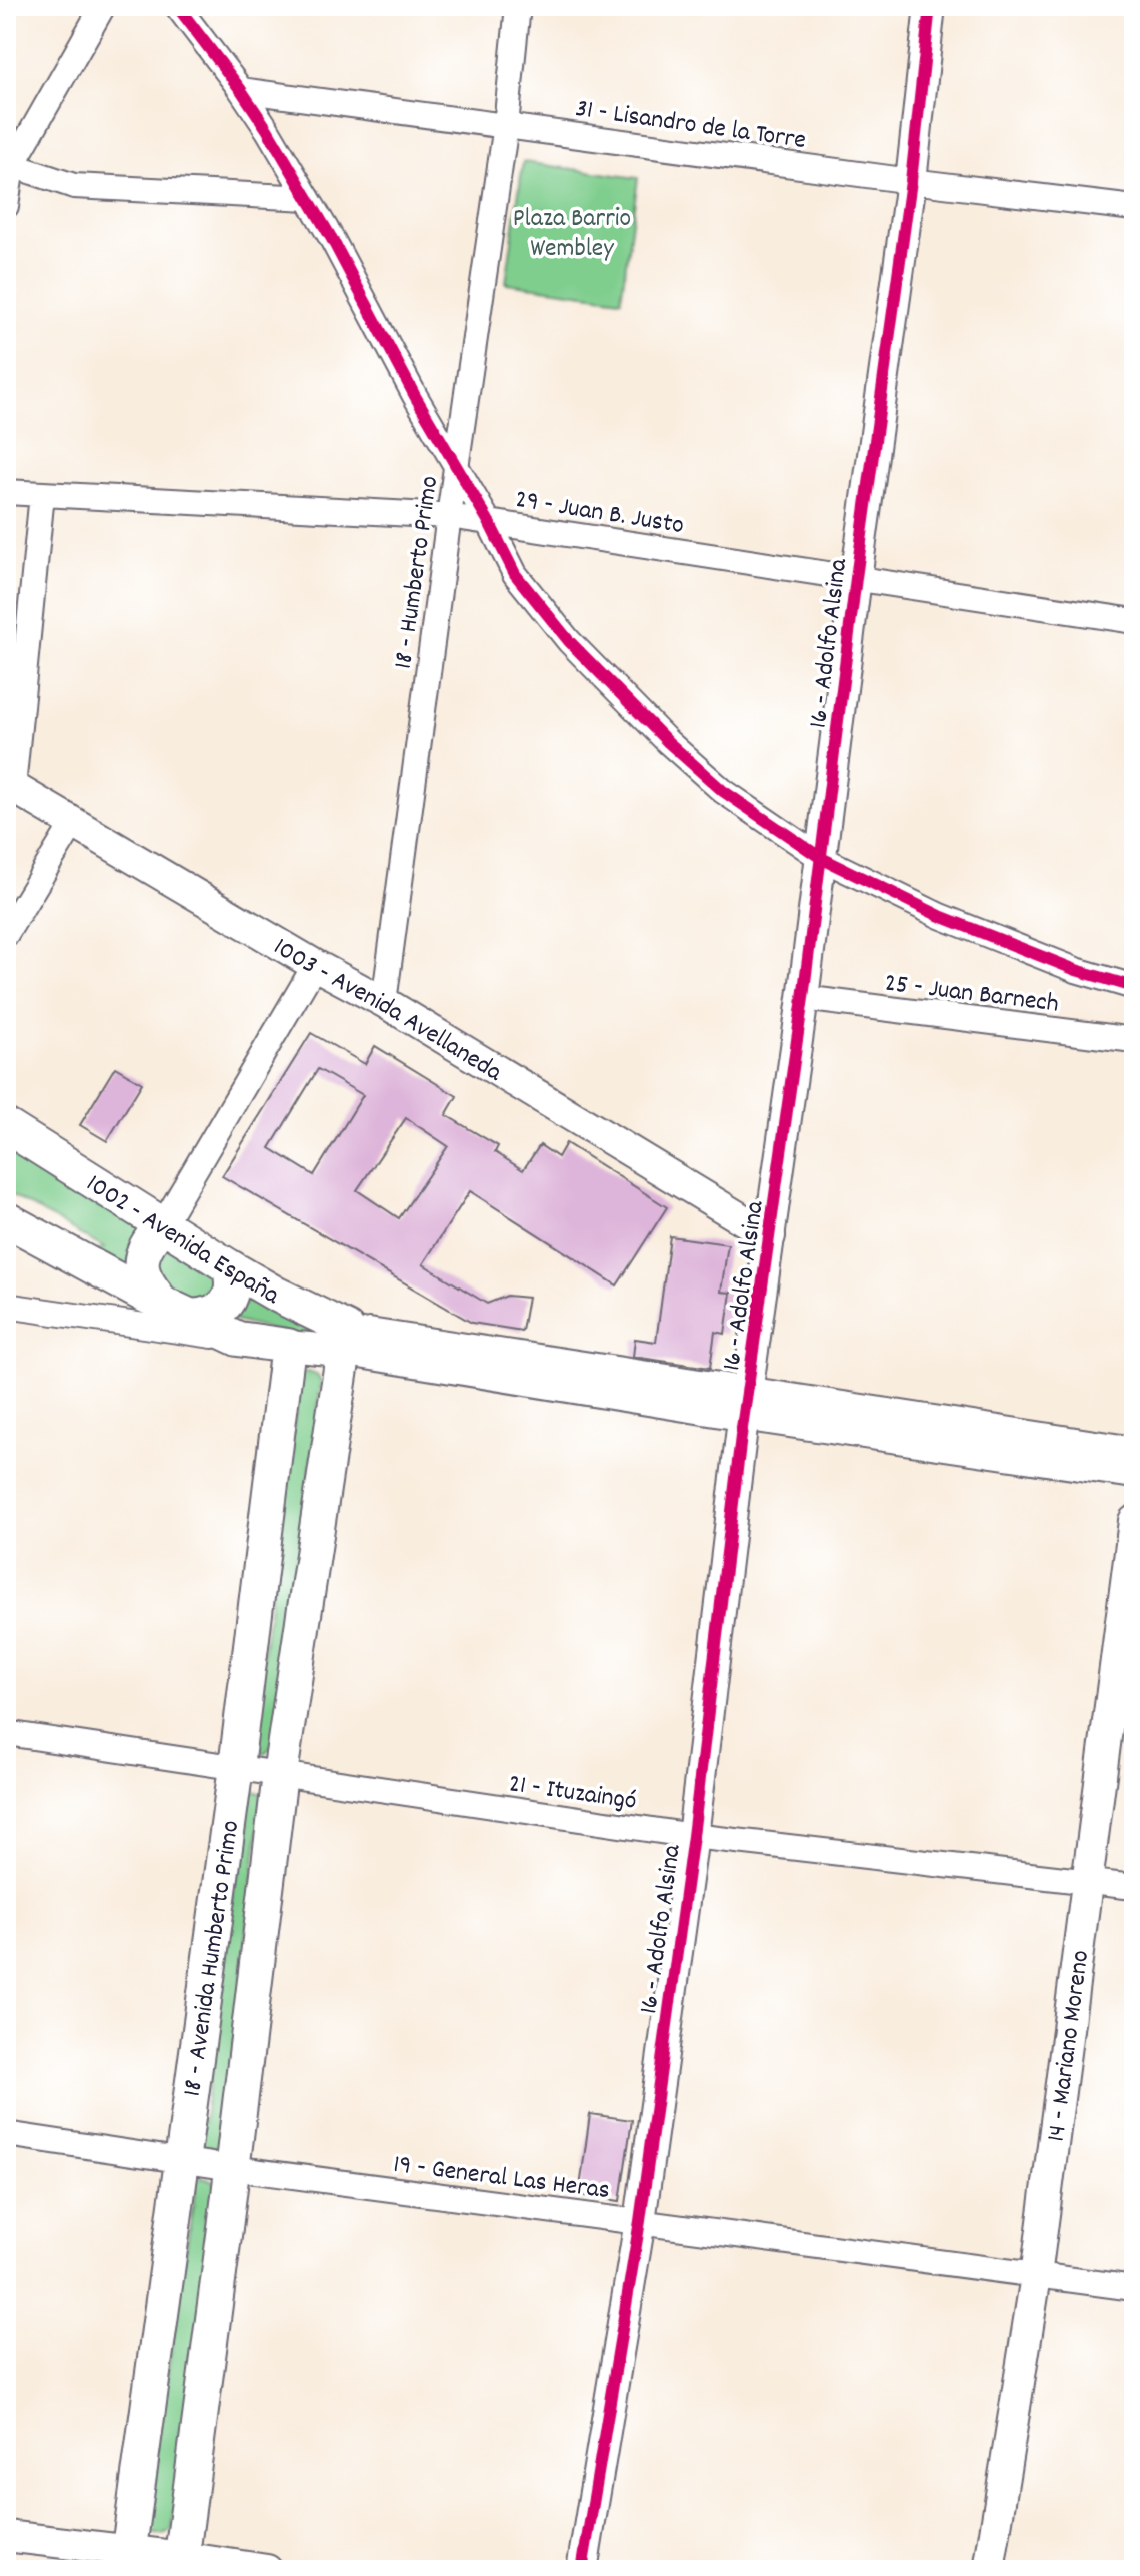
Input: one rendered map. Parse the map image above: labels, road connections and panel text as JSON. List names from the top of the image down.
{
  "streets": {
    "main road": ["1002 - Avenida España", "18 - Avenida Humberto Primo"],
    "street": [
      "31 - Lisandro de la Torre",
      "29 - Juan B. Justo",
      "18 - Humberto Primo",
      "16 - Adolfo Alsina",
      "25 - Juan Barnech",
      "1003 - Avenida Avellaneda",
      "21 - Ituzaingó",
      "14 - Mariano Moreno",
      "19 - General Las Heras"
    ]
  },
  "crossings": [
    ["31 - Lisandro de la Torre", "18 - Humberto Primo"],
    ["31 - Lisandro de la Torre", "16 - Adolfo Alsina"],
    ["29 - Juan B. Justo", "18 - Humberto Primo"],
    ["29 - Juan B. Justo", "16 - Adolfo Alsina"],
    ["18 - Humberto Primo", "1003 - Avenida Avellaneda"],
    ["16 - Adolfo Alsina", "25 - Juan Barnech"],
    ["16 - Adolfo Alsina", "1003 - Avenida Avellaneda"],
    ["16 - Adolfo Alsina", "21 - Ituzaingó"],
    ["16 - Adolfo Alsina", "19 - General Las Heras"],
    ["1002 - Avenida España", "18 - Avenida Humberto Primo"],
    ["21 - Ituzaingó", "18 - Avenida Humberto Primo"],
    ["21 - Ituzaingó", "14 - Mariano Moreno"],
    ["18 - Avenida Humberto Primo", "19 - General Las Heras"],
    ["14 - Mariano Moreno", "19 - General Las Heras"]
  ],
  "parks": ["Plaza Barrio Wembley"]
}
